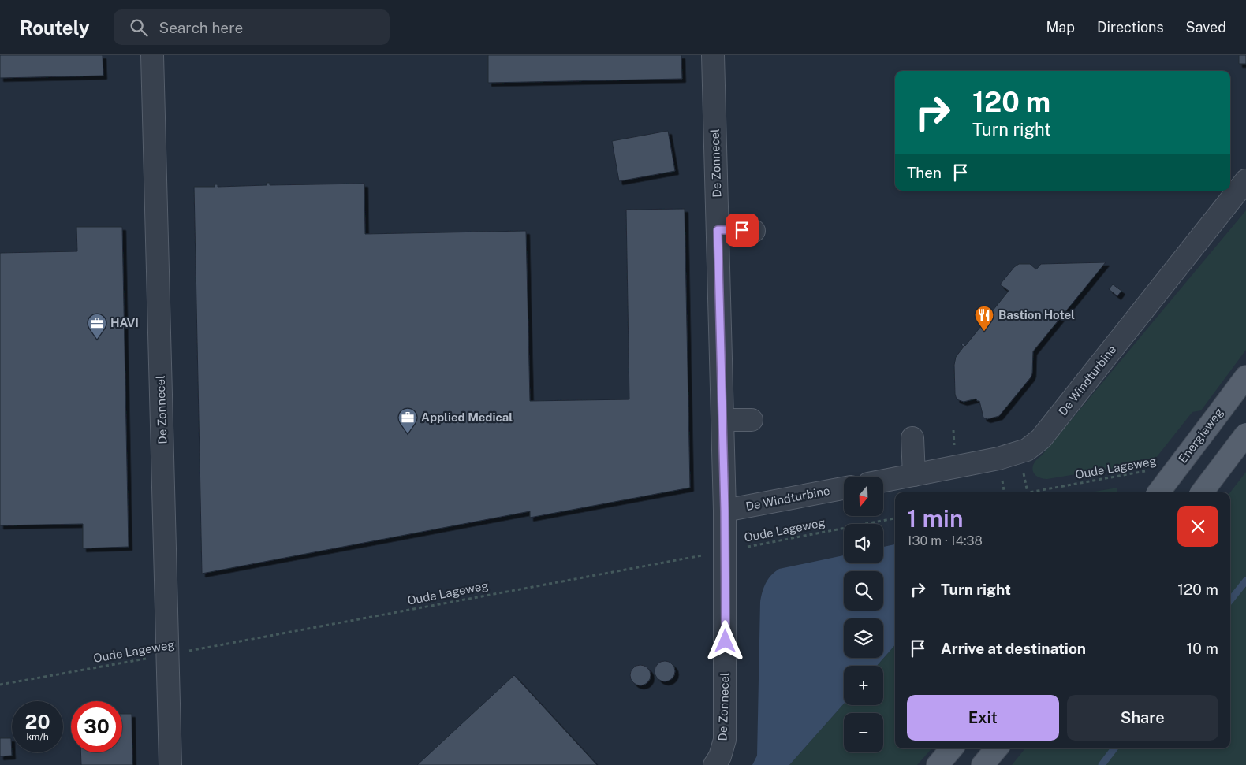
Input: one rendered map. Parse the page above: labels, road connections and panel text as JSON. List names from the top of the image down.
{
  "streets": {
    "main road": ["Energieweg"],
    "street": ["De Zonnecel", "De Windturbine"],
    "path": ["Oude Lageweg"]
  },
  "crossings": [
    ["De Zonnecel", "De Windturbine"],
    ["De Zonnecel", "Oude Lageweg"]
  ],
  "places": {
    "restaurant": ["Bastion Hotel"],
    "office": ["HAVI", "Applied Medical"]
  },
  "north": "bottom",
  "page": {
    "header": "Routely",
    "search": "Search here",
    "nav": ["Map", "Directions", "Saved"],
    "turn": ["120 m", "Turn right"],
    "then": "Then",
    "map_buttons": ["+", "−"],
    "heading": ["1 min", "130 m · 14:38"],
    "list": [
      {
        "name": "Turn right",
        "value": "120 m"
      },
      {
        "name": "Arrive at destination",
        "value": "10 m"
      }
    ],
    "buttons": ["Exit", "Share"],
    "speed": "20 km/h",
    "limit": "30"
  }
}
